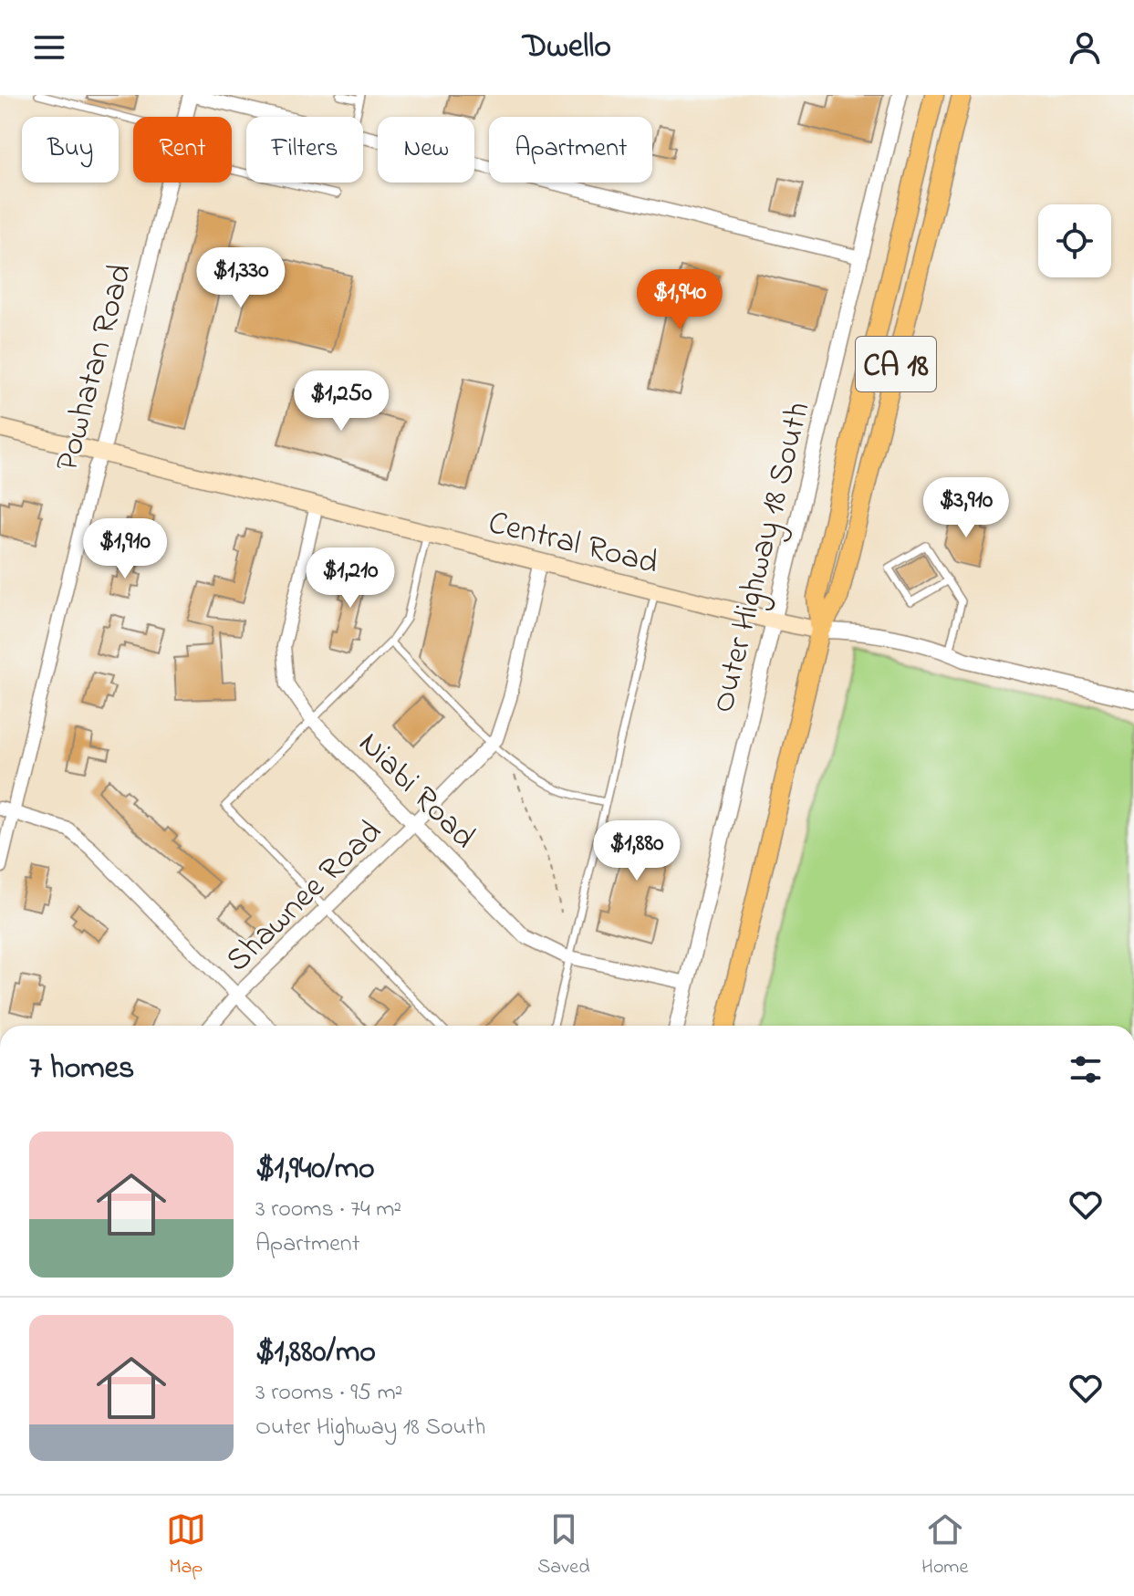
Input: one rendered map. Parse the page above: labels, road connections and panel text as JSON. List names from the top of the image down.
{
  "streets": {
    "main road": ["CA 18", "Central Road"],
    "street": [
      "Powhatan Road",
      "Outer Highway 18 South",
      "Niabi Road",
      "Shawnee Road"
    ]
  },
  "crossings": [
    ["CA 18", "Central Road"],
    ["Powhatan Road", "Central Road"],
    ["Central Road", "Outer Highway 18 South"],
    ["Central Road", "Niabi Road"],
    ["Central Road", "Shawnee Road"],
    ["Outer Highway 18 South", "Niabi Road"],
    ["Niabi Road", "Shawnee Road"]
  ],
  "page": {
    "header": "Dwello",
    "chip": [
      "Buy",
      "Rent",
      "Filters",
      "New",
      "Apartment"
    ],
    "price": [
      "$1,330",
      "$1,940",
      "$1,250",
      "$3,910",
      "$1,910",
      "$1,210",
      "$1,880"
    ],
    "heading": "7 homes",
    "list": [
      {
        "name": "$1,940/mo",
        "note": "3 rooms · 74 m² · Apartment"
      },
      {
        "name": "$1,880/mo",
        "note": "3 rooms · 95 m² · Outer Highway 18 South"
      }
    ],
    "tabs": ["Map", "Saved", "Home"]
  }
}
